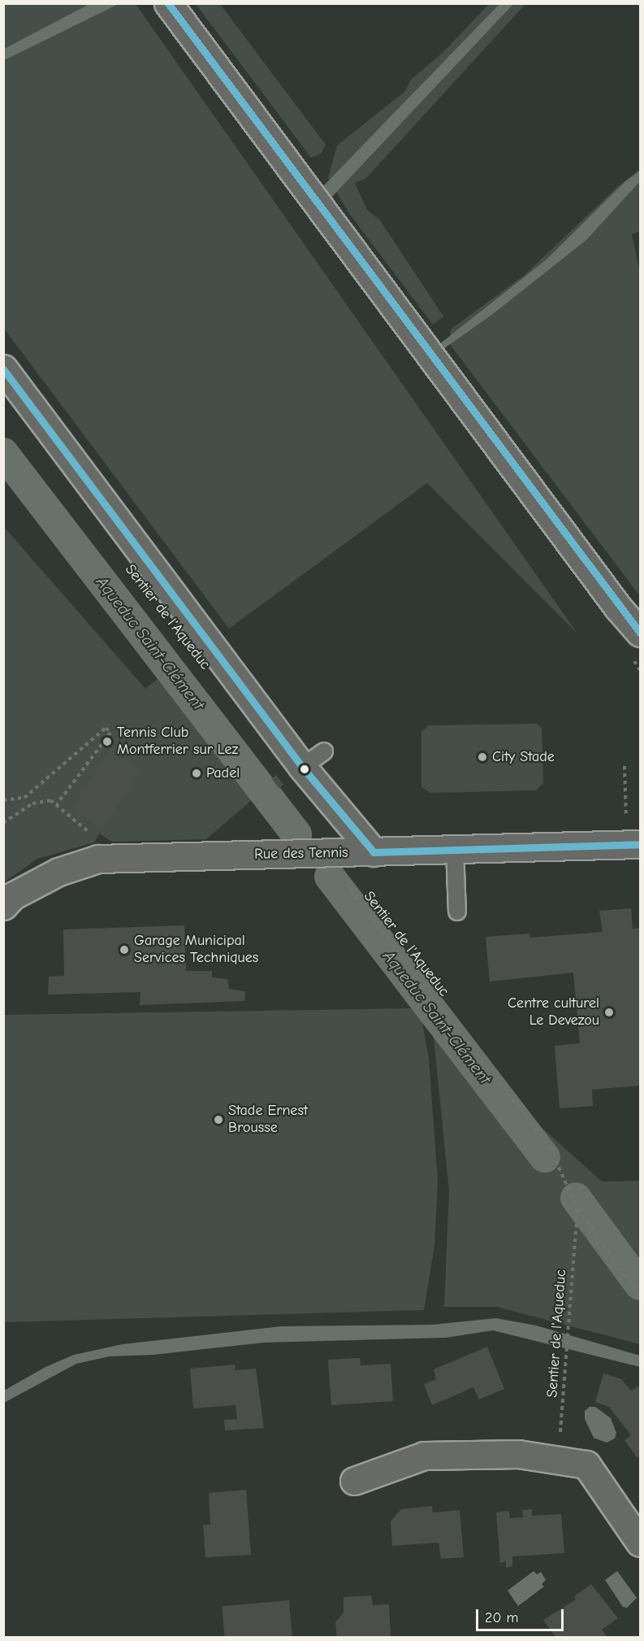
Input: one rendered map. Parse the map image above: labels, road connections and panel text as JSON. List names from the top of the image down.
{
  "streets": {
    "street": ["Rue des Tennis"],
    "path": ["Sentier de l'Aqueduc"]
  },
  "crossings": [
    ["Sentier de l'Aqueduc", "Rue des Tennis"]
  ],
  "water": ["Aqueduc Saint-Clément"],
  "places": [
    "Tennis Club Montferrier sur Lez",
    "City Stade",
    "Padel",
    "Garage Municipal Services Techniques",
    "Centre culturel Le Devezou",
    "Stade Ernest Brousse"
  ],
  "scale_bar": "20 m"
}
